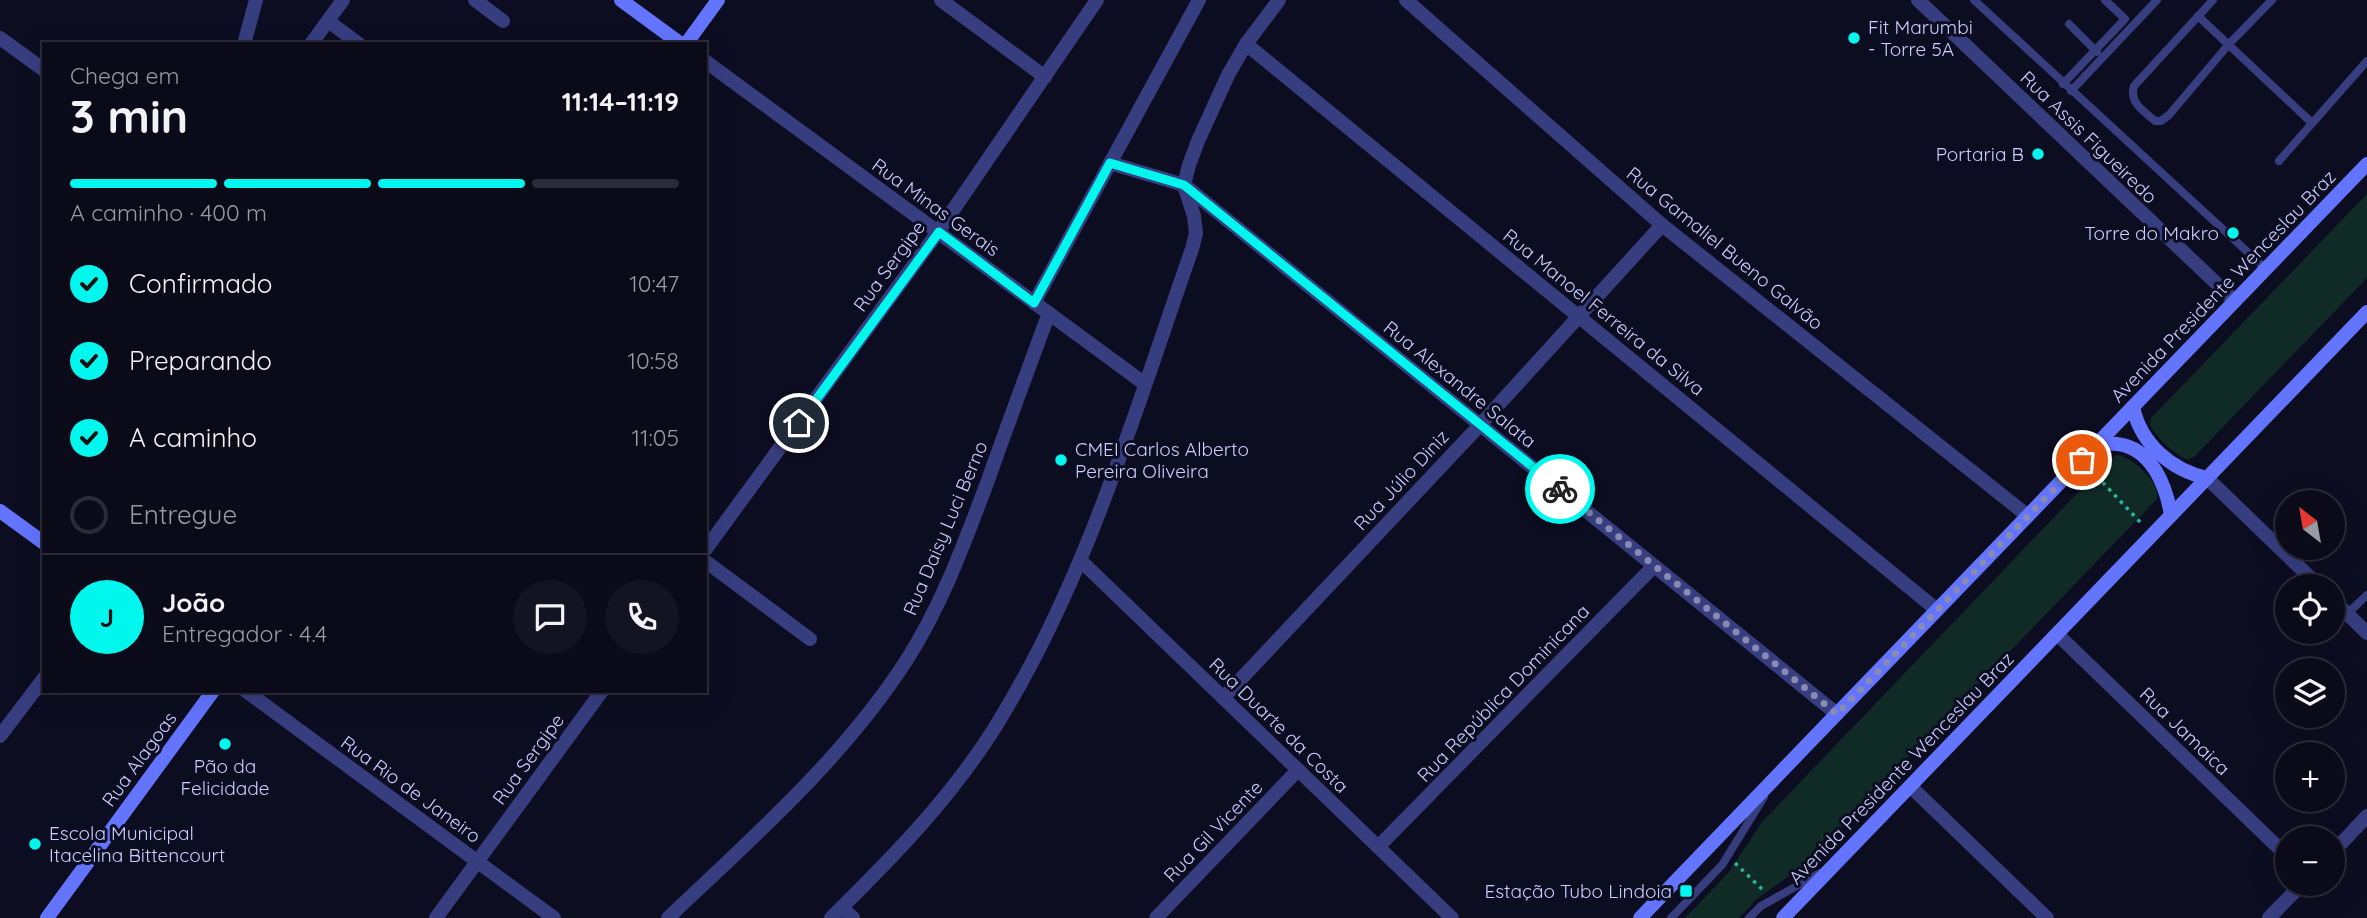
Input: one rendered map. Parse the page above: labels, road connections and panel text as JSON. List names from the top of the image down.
{
  "streets": {
    "main road": ["Avenida Presidente Wenceslau Braz", "Rua Alagoas"],
    "street": [
      "Rua Assis Figueiredo",
      "Rua Minas Gerais",
      "Rua Gamaliel Bueno Galvão",
      "Rua Sergipe",
      "Rua Manoel Ferreira da Silva",
      "Rua Alexandre Salata",
      "Rua Júlio Diniz",
      "Rua Daisy Luci Berno",
      "Rua República Dominicana",
      "Rua Duarte da Costa",
      "Rua Jamaica",
      "Rua Rio de Janeiro",
      "Rua Gil Vicente"
    ]
  },
  "crossings": [
    ["Rua Assis Figueiredo", "Avenida Presidente Wenceslau Braz"],
    ["Rua Minas Gerais", "Rua Sergipe"],
    ["Rua Minas Gerais", "Rua Daisy Luci Berno"],
    ["Rua Gamaliel Bueno Galvão", "Avenida Presidente Wenceslau Braz"],
    ["Rua Gamaliel Bueno Galvão", "Rua Júlio Diniz"],
    ["Rua Sergipe", "Rua Rio de Janeiro"],
    ["Avenida Presidente Wenceslau Braz", "Rua Manoel Ferreira da Silva"],
    ["Avenida Presidente Wenceslau Braz", "Rua Alexandre Salata"],
    ["Avenida Presidente Wenceslau Braz", "Rua Jamaica"],
    ["Rua Manoel Ferreira da Silva", "Rua Júlio Diniz"],
    ["Rua Alexandre Salata", "Rua Júlio Diniz"],
    ["Rua Alexandre Salata", "Rua República Dominicana"],
    ["Rua Júlio Diniz", "Rua Duarte da Costa"],
    ["Rua República Dominicana", "Rua Duarte da Costa"],
    ["Rua Duarte da Costa", "Rua Gil Vicente"]
  ],
  "places": {
    "other": [
      "Fit Marumbi - Torre 5A",
      "Portaria B",
      "Torre do Makro",
      "CMEI Carlos Alberto Pereira Oliveira",
      "Pão da Felicidade",
      "Escola Municipal Itacelina Bittencourt"
    ],
    "transit": ["Estação Tubo Lindoia"]
  },
  "north": "top left",
  "page": {
    "heading": ["3 min", "Chega em", "11:14–11:19"],
    "panel": ["João", "Entregador · 4.4"],
    "bar": "A caminho · 400 m",
    "list": [
      ["Confirmado", "10:47"],
      ["Preparando", "10:58"],
      ["A caminho", "11:05"],
      "Entregue"
    ],
    "map_buttons": ["+", "−"],
    "round": "J"
  }
}
